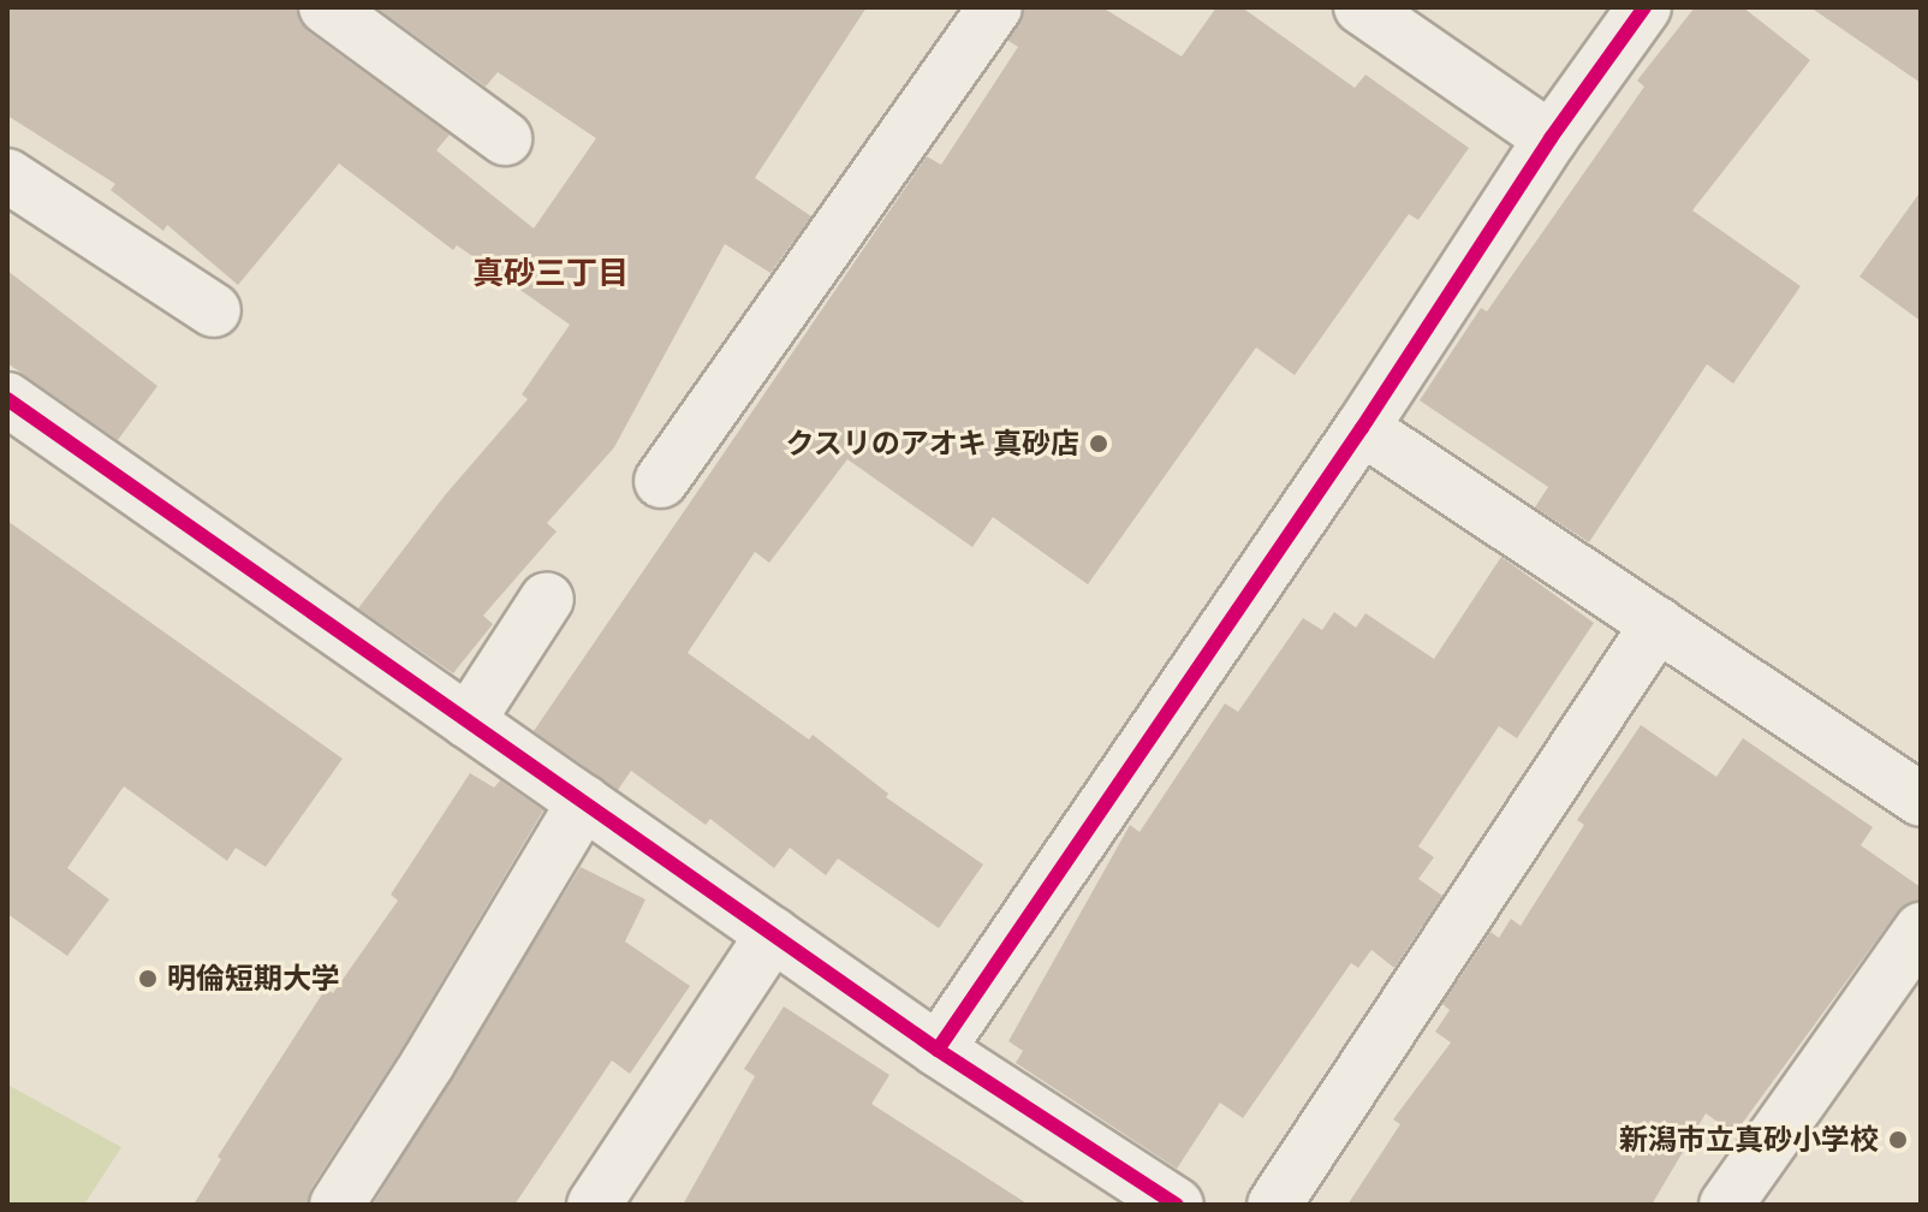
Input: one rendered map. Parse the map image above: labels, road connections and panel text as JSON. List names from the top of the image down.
{
  "districts": ["真砂三丁目"],
  "places": ["クスリのアオキ 真砂店", "明倫短期大学", "新潟市立真砂小学校"]
}
